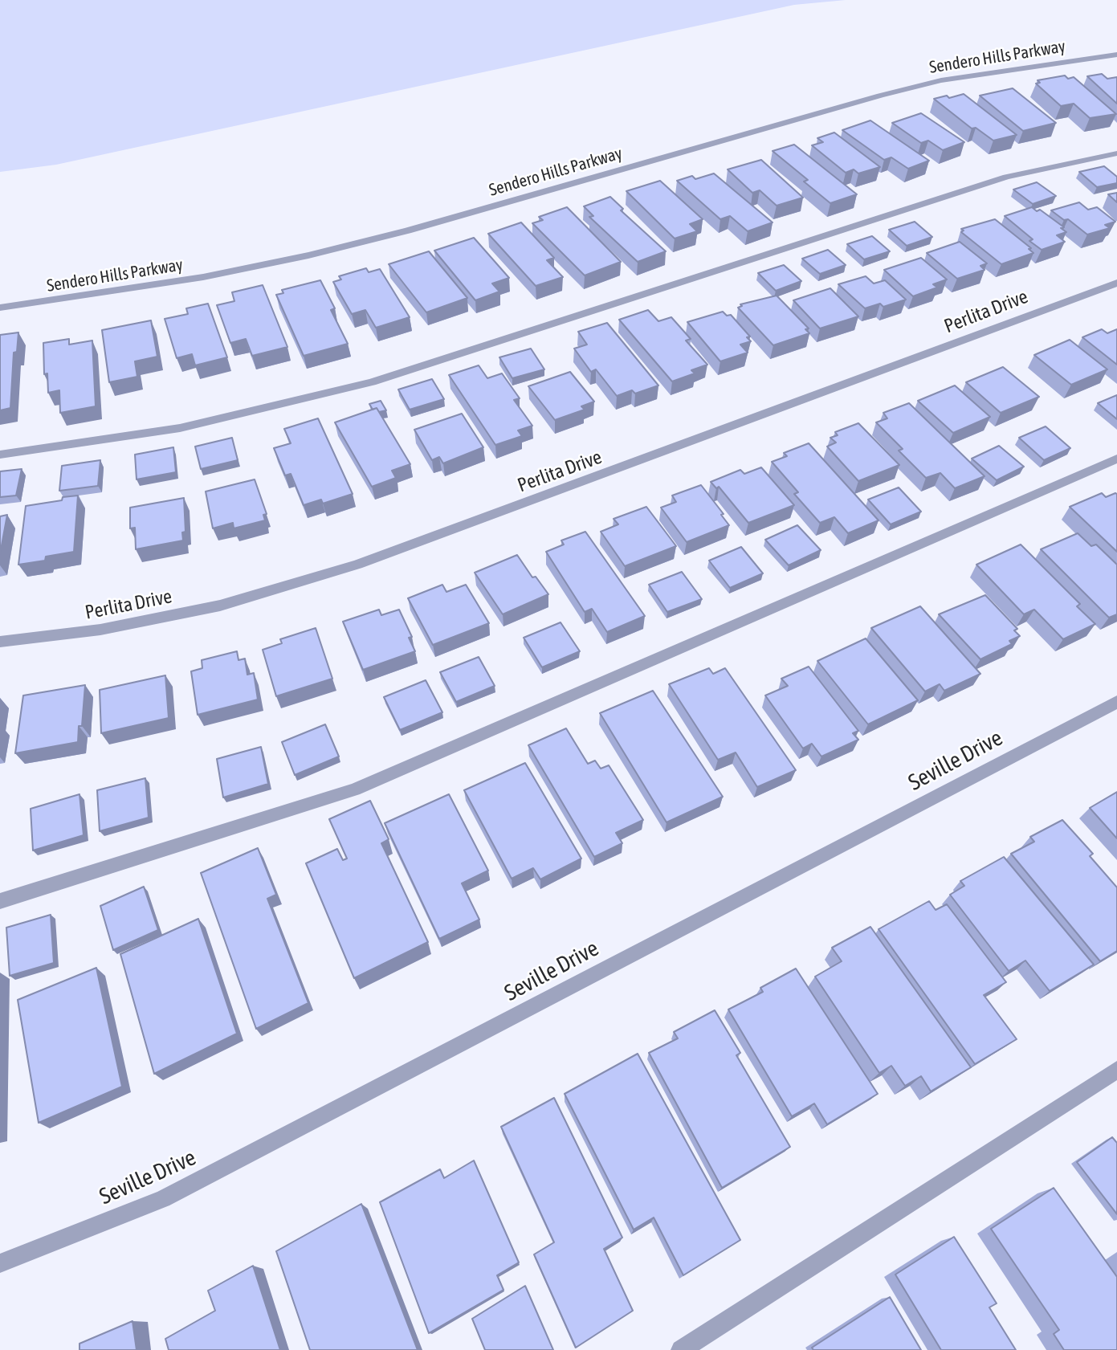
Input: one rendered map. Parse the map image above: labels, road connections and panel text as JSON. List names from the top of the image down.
{
  "streets": {
    "street": ["Sendero Hills Parkway", "Perlita Drive", "Seville Drive"]
  }
}
